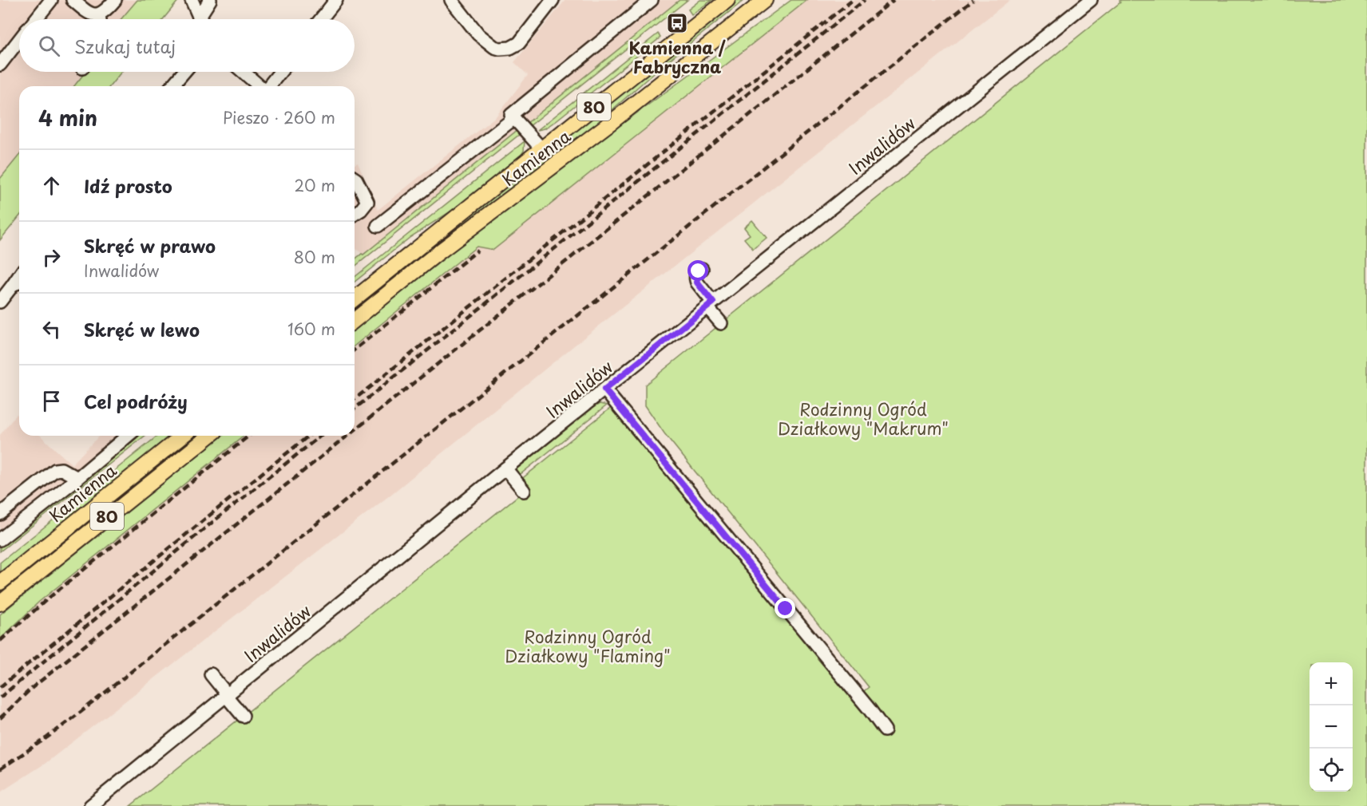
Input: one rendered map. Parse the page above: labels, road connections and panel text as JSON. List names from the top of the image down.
{
  "streets": {
    "main road": ["80", "Kamienna"],
    "street": ["Inwalidów"]
  },
  "parks": ["Rodzinny Ogród Działkowy \"Makrum\"", "Rodzinny Ogród Działkowy \"Flaming\""],
  "places": {
    "bus stop": ["Kamienna / Fabryczna"]
  },
  "page": {
    "search": "Szukaj tutaj",
    "heading": ["4 min", "Pieszo · 260 m"],
    "list": [
      ["Idź prosto", "20 m"],
      ["Skręć w prawo", "Inwalidów", "80 m"],
      ["Skręć w lewo", "160 m"],
      "Cel podróży"
    ],
    "map_buttons": ["+", "−"]
  }
}
